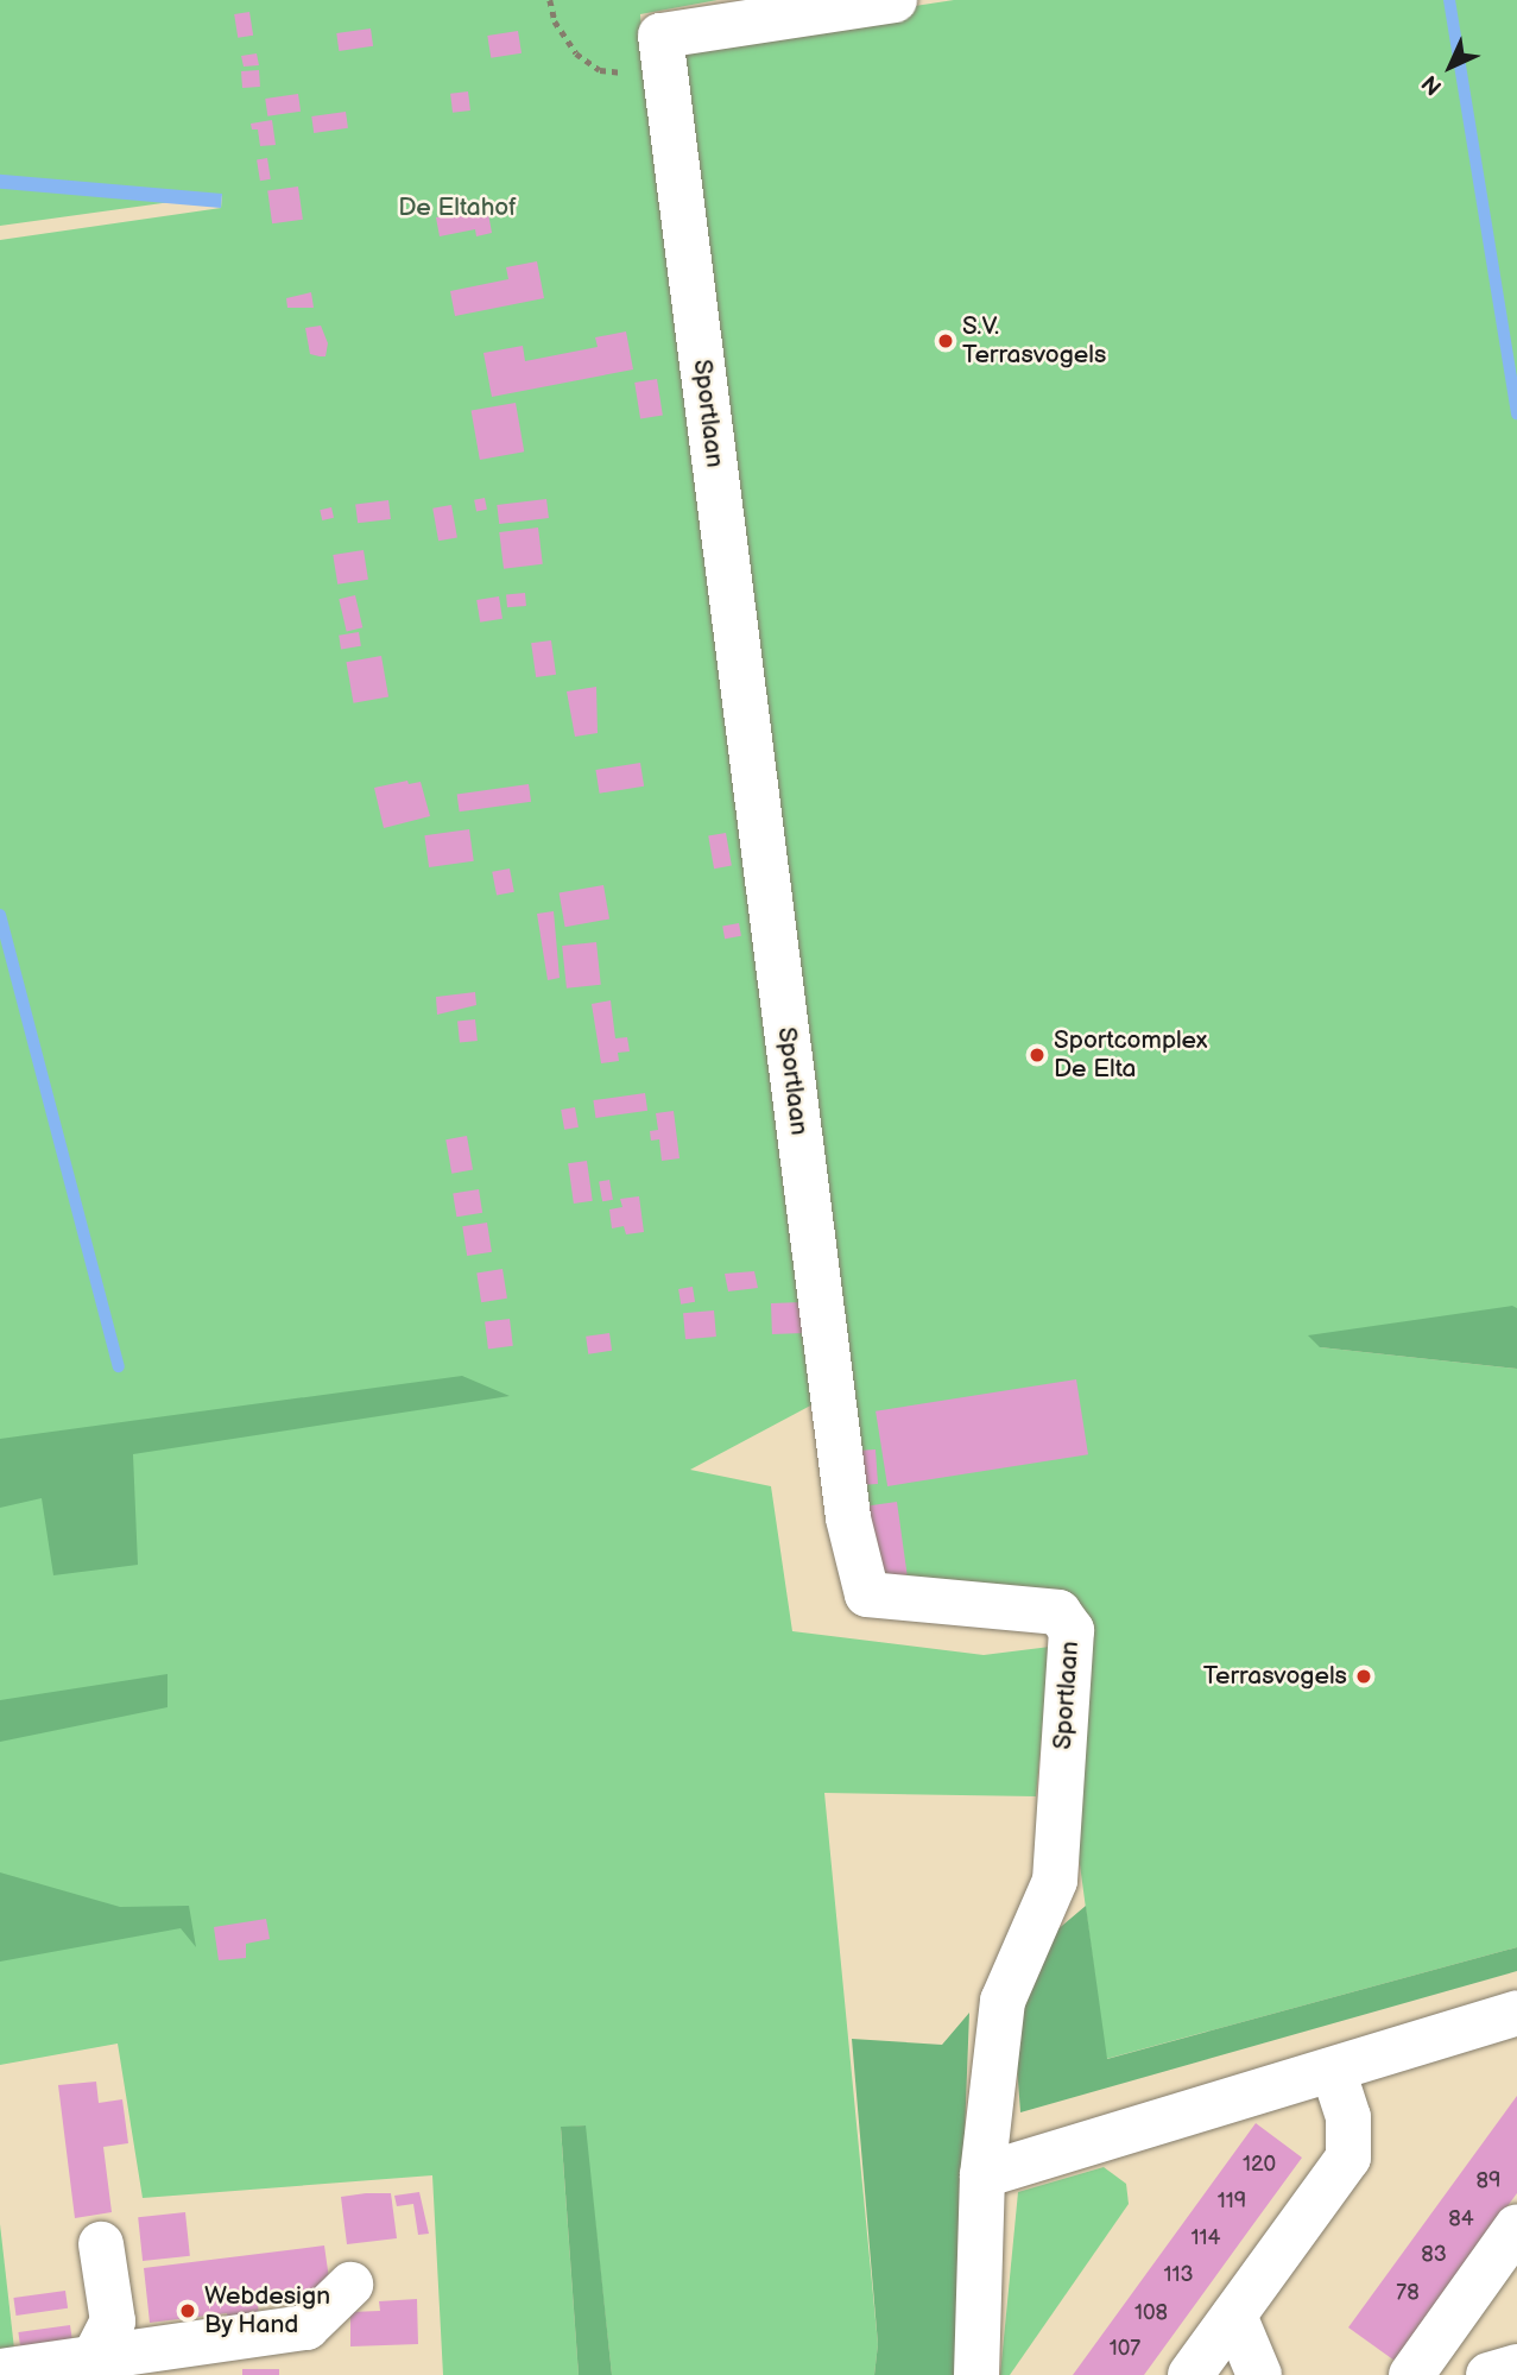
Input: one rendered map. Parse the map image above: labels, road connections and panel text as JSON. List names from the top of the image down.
{
  "streets": {
    "street": ["Sportlaan"]
  },
  "parks": ["De Eltahof"],
  "places": [
    "S.V. Terrasvogels",
    "Sportcomplex De Elta",
    "Terrasvogels",
    "Webdesign By Hand"
  ],
  "house_numbers": [
    "120",
    "89",
    "119",
    "84",
    "114",
    "83",
    "113",
    "78",
    "108",
    "107"
  ],
  "north": "bottom left"
}
